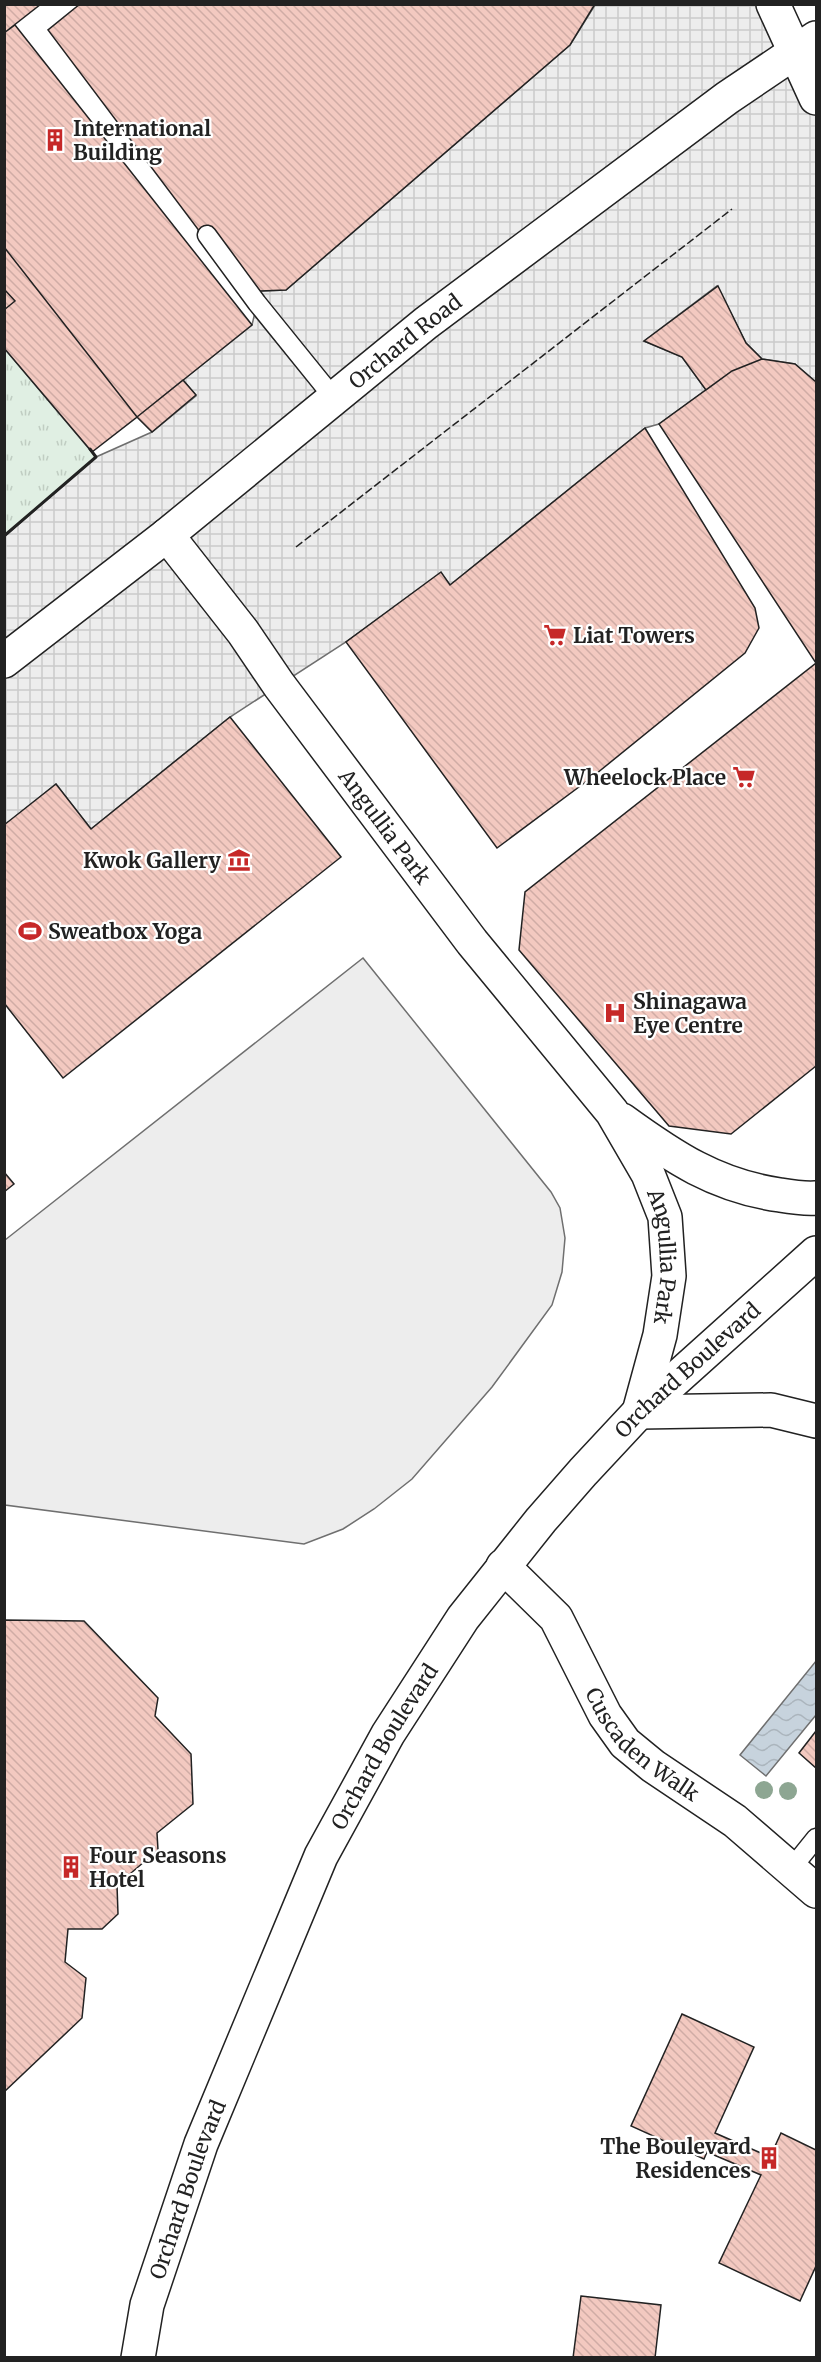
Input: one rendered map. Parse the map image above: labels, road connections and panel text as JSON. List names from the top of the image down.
{
  "streets": {
    "main road": [
      "Orchard Road",
      "Angullia Park",
      "Orchard Boulevard",
      "Cuscaden Walk"
    ]
  },
  "crossings": [
    ["Orchard Road", "Angullia Park"],
    ["Angullia Park", "Orchard Boulevard"],
    ["Orchard Boulevard", "Cuscaden Walk"]
  ],
  "places": {
    "building": ["International Building", "Four Seasons Hotel", "The Boulevard Residences"],
    "supermarket": ["Liat Towers", "Wheelock Place"],
    "museum": ["Kwok Gallery"],
    "sports": ["Sweatbox Yoga"],
    "hospital": ["Shinagawa Eye Centre"]
  }
}
